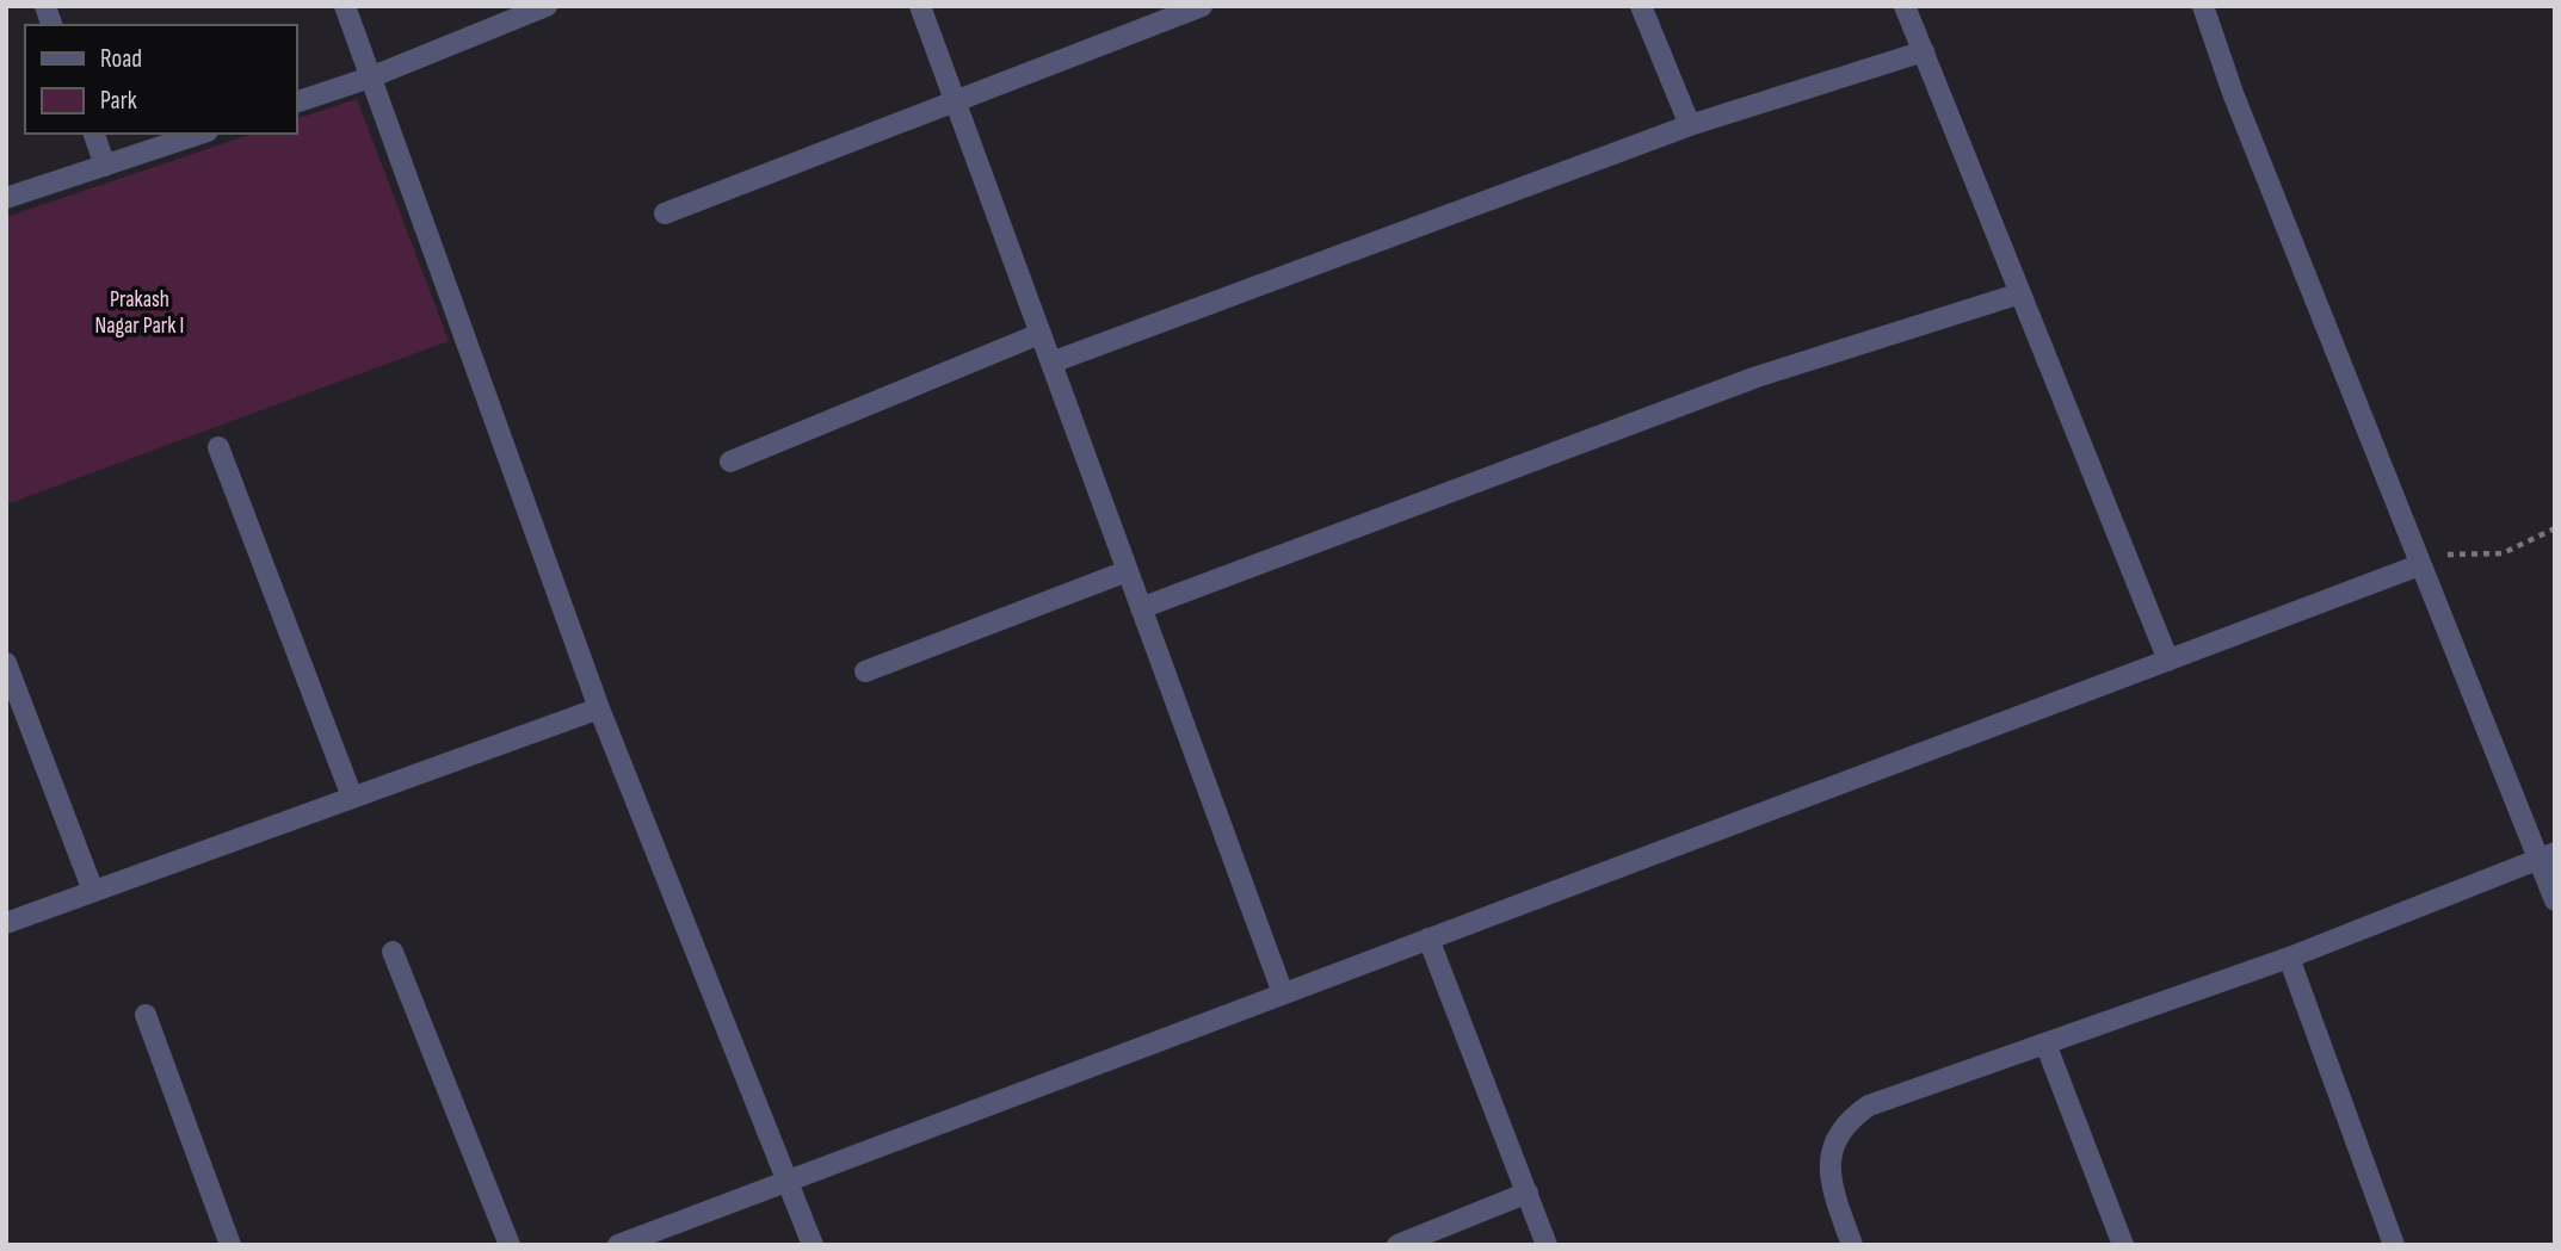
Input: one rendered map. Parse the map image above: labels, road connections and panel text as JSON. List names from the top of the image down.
{
  "parks": ["Prakash Nagar Park I"],
  "legend": ["Road", "Park"]
}
